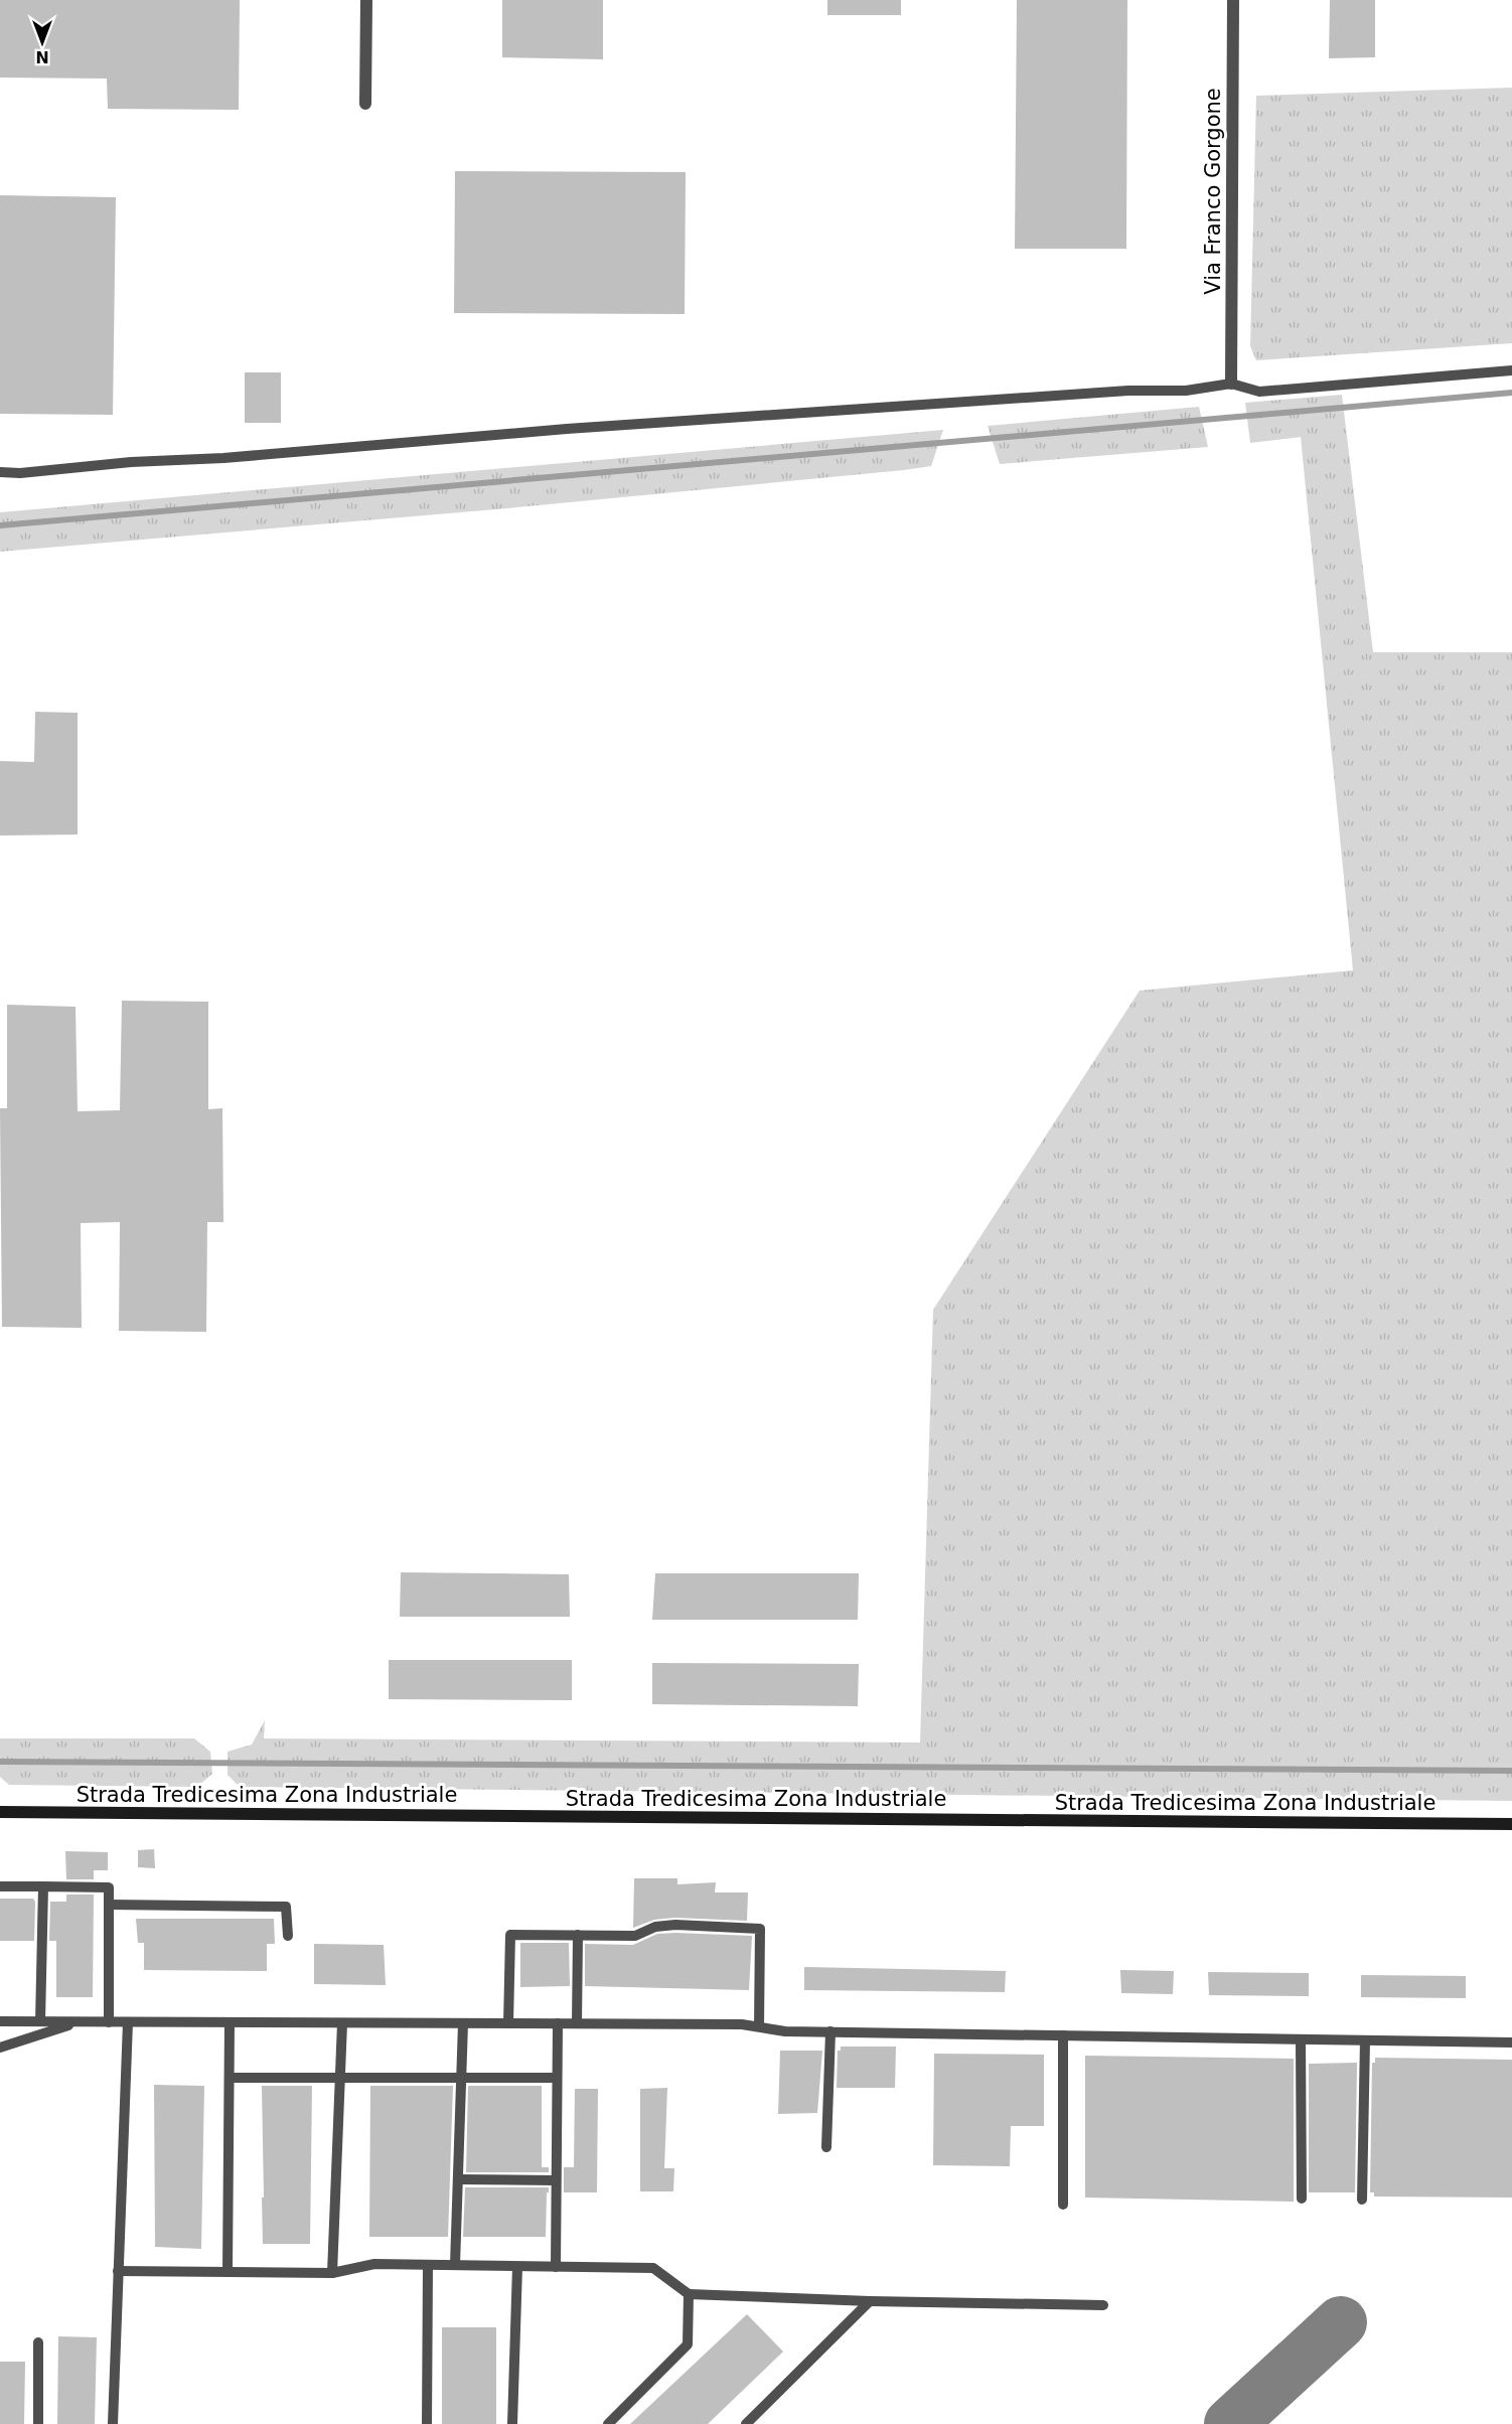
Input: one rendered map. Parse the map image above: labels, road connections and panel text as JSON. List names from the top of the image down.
{
  "streets": {
    "street": ["Via Franco Gorgone", "Strada Tredicesima Zona Industriale"]
  },
  "north": "bottom"
}
